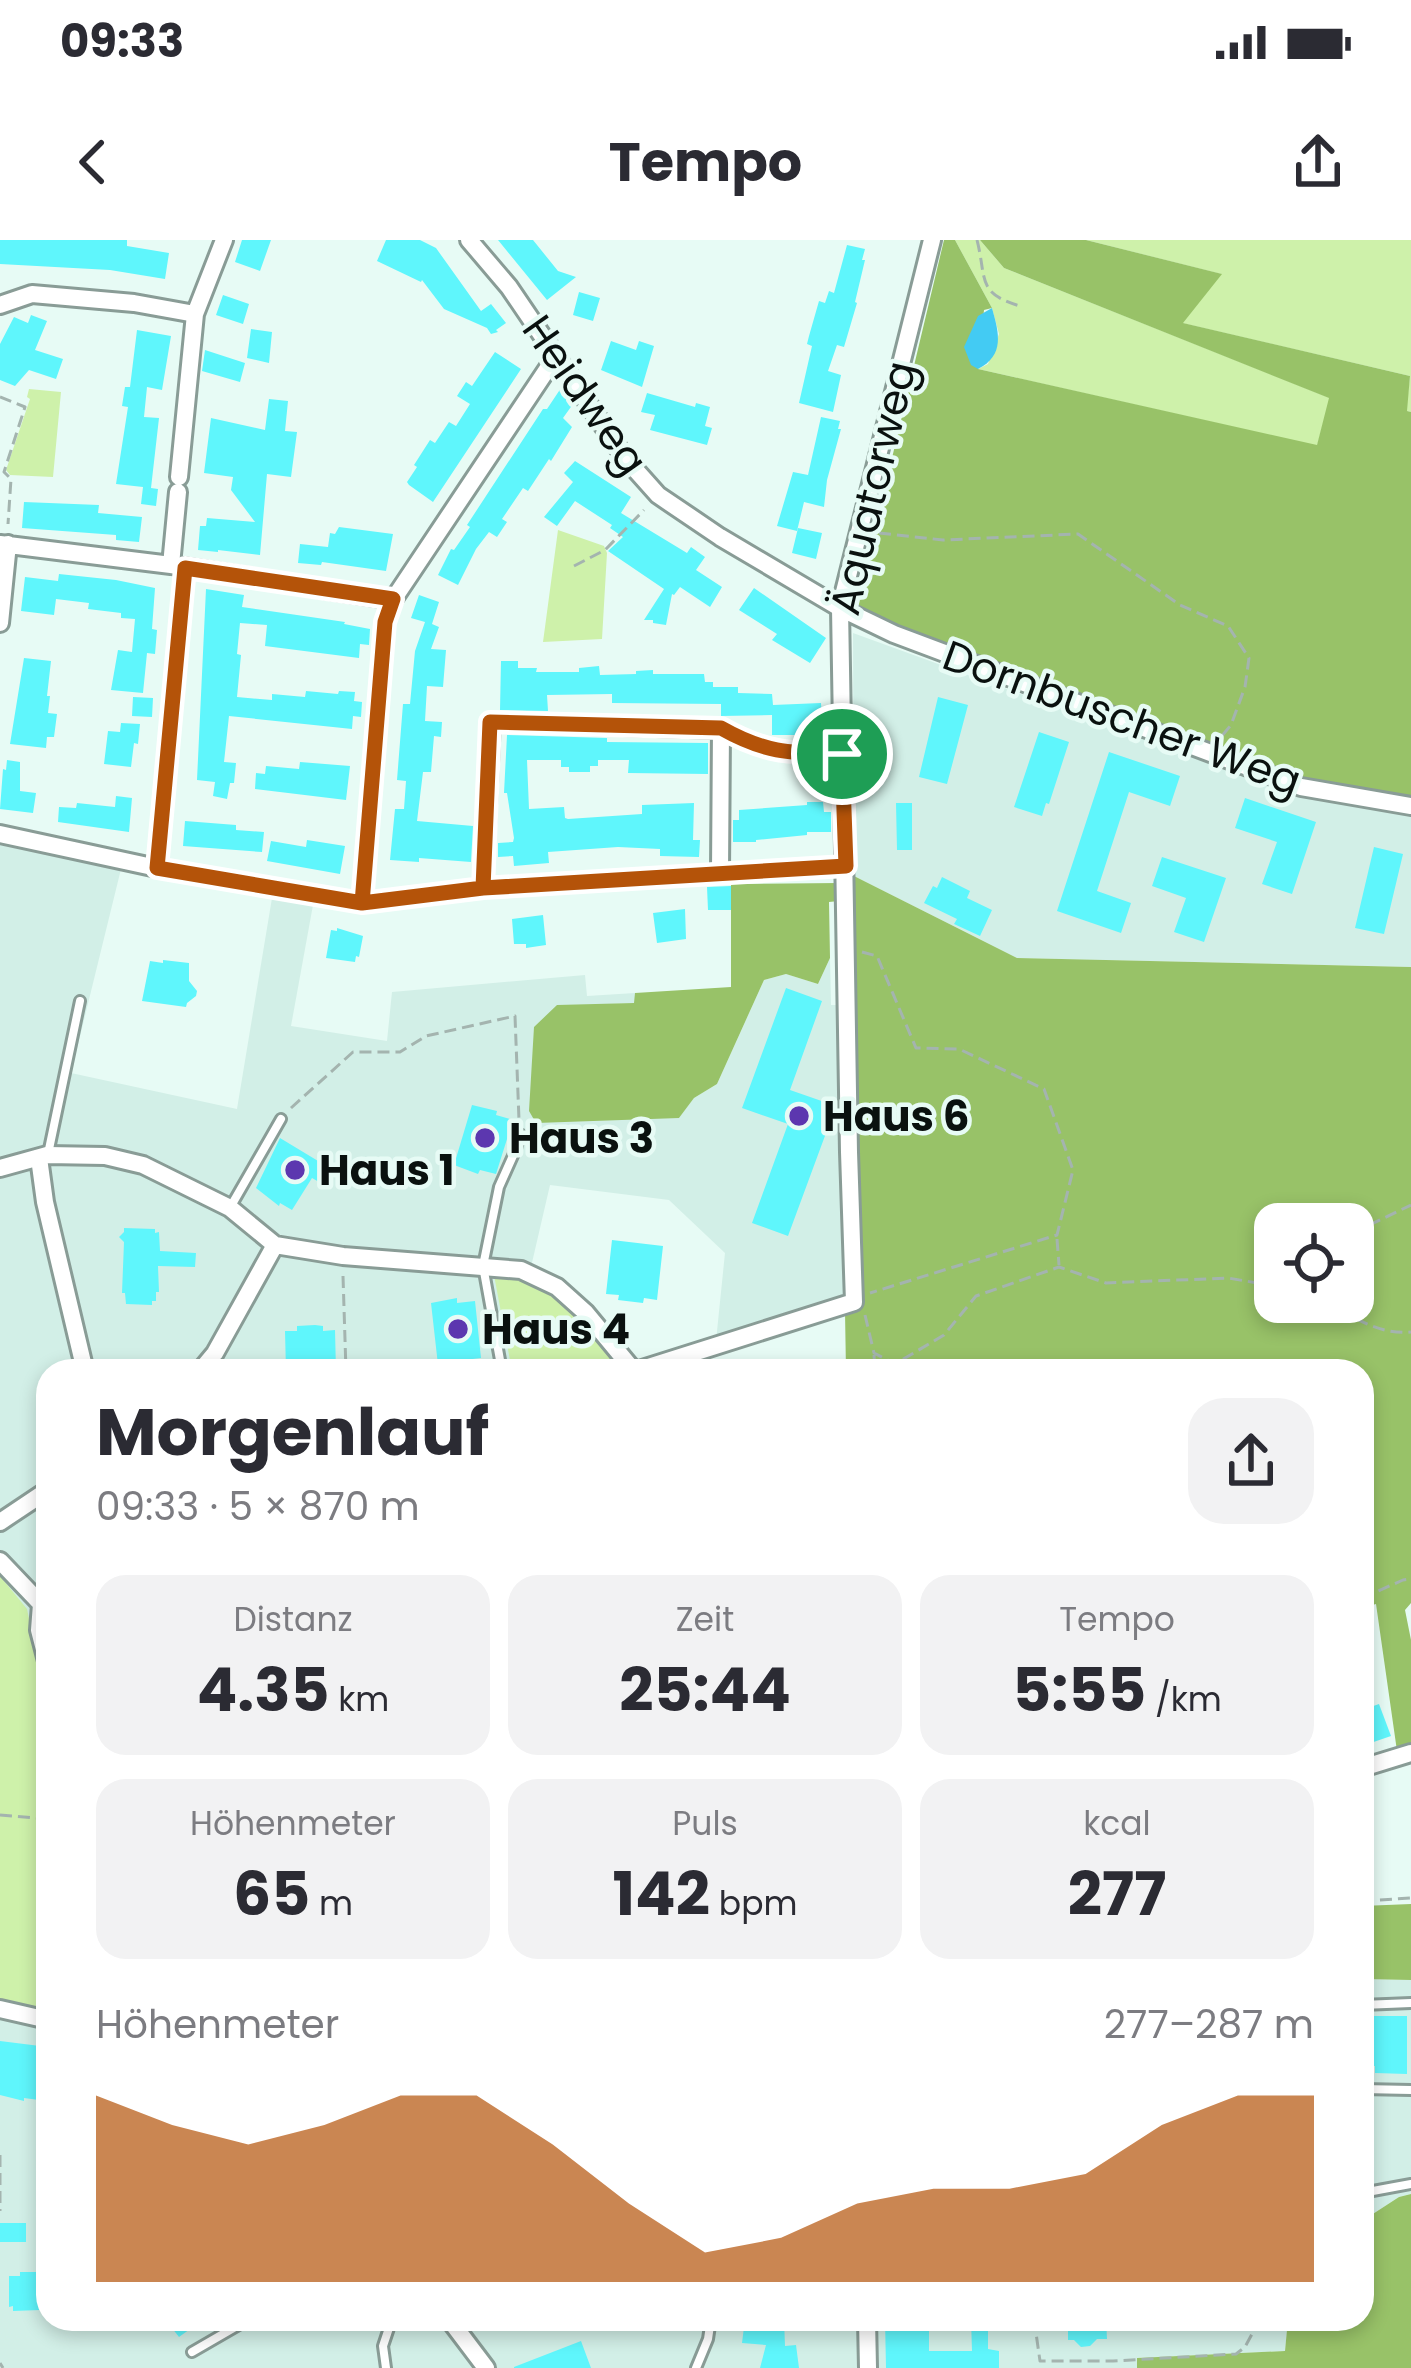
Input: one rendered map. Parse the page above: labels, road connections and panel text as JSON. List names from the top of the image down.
{
  "streets": {
    "street": ["Heidweg", "Äquatorweg", "Dornbuscher Weg"]
  },
  "crossings": [
    ["Heidweg", "Äquatorweg"],
    ["Heidweg", "Dornbuscher Weg"],
    ["Äquatorweg", "Dornbuscher Weg"]
  ],
  "places": [
    "Haus 6",
    "Haus 3",
    "Haus 1",
    "Haus 4"
  ],
  "page": {
    "status": "09:33",
    "header": "Tempo",
    "heading": ["Morgenlauf", "09:33 · 5 × 870 m"],
    "stats": [
      ["Distanz", "4.35 km"],
      ["Zeit", "25:44"],
      ["Tempo", "5:55 /km"],
      ["Höhenmeter", "65 m"],
      ["Puls", "142 bpm"],
      ["kcal", "277"]
    ],
    "chart": ["Höhenmeter", "277–287 m"]
  }
}
